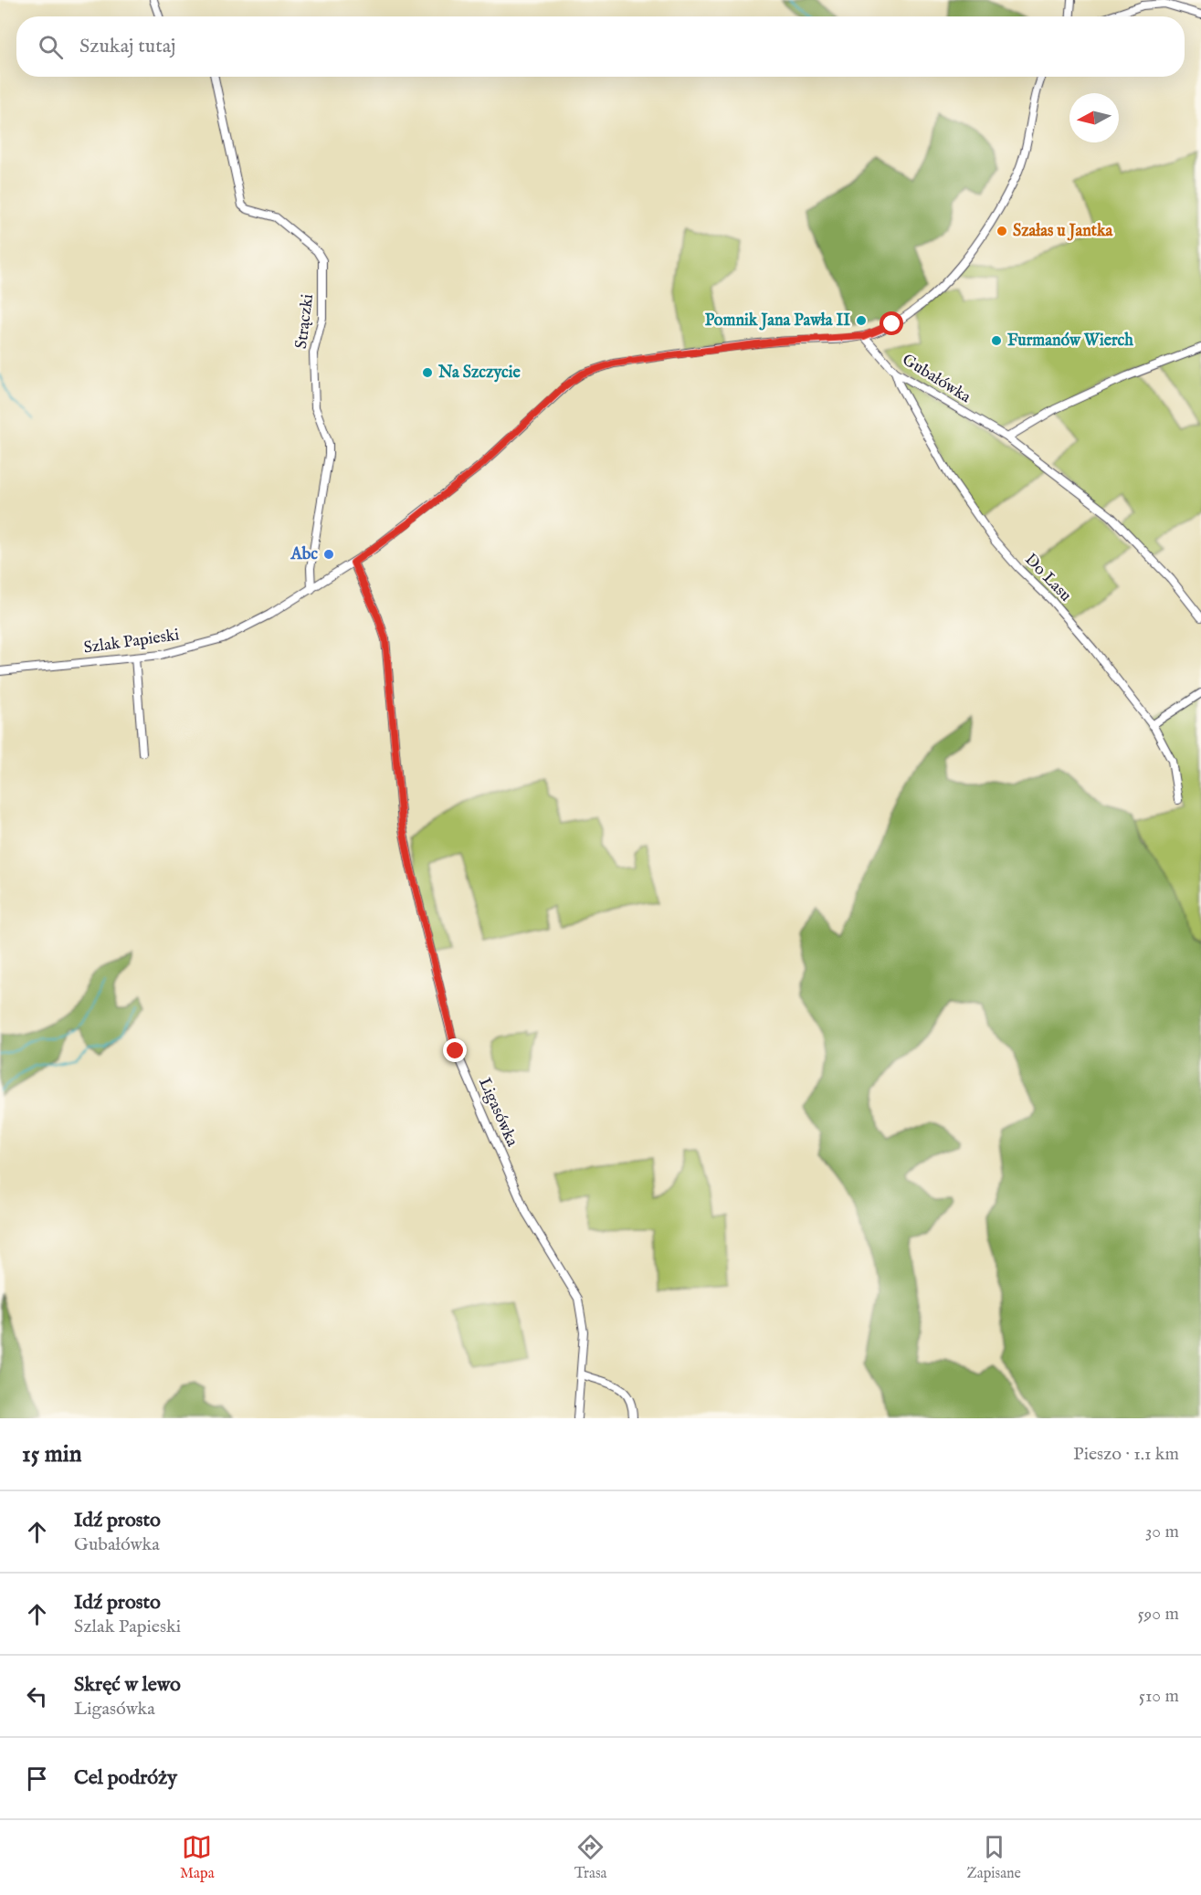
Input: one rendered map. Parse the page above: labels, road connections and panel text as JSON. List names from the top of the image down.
{
  "streets": {
    "street": [
      "Strączki",
      "Gubałówka",
      "Do Lasu",
      "Szlak Papieski",
      "Ligasówka"
    ]
  },
  "crossings": [
    ["Strączki", "Szlak Papieski"],
    ["Gubałówka", "Do Lasu"],
    ["Gubałówka", "Szlak Papieski"],
    ["Szlak Papieski", "Ligasówka"]
  ],
  "places": [
    "Szałas u Jantka",
    "Pomnik Jana Pawła II",
    "Furmanów Wierch",
    "Na Szczycie",
    "Abc"
  ],
  "north": "left",
  "page": {
    "search": "Szukaj tutaj",
    "heading": ["15 min", "Pieszo · 1.1 km"],
    "list": [
      ["Idź prosto", "Gubałówka", "30 m"],
      ["Idź prosto", "Szlak Papieski", "590 m"],
      ["Skręć w lewo", "Ligasówka", "510 m"],
      "Cel podróży"
    ],
    "nav": ["Mapa", "Trasa", "Zapisane"]
  }
}
